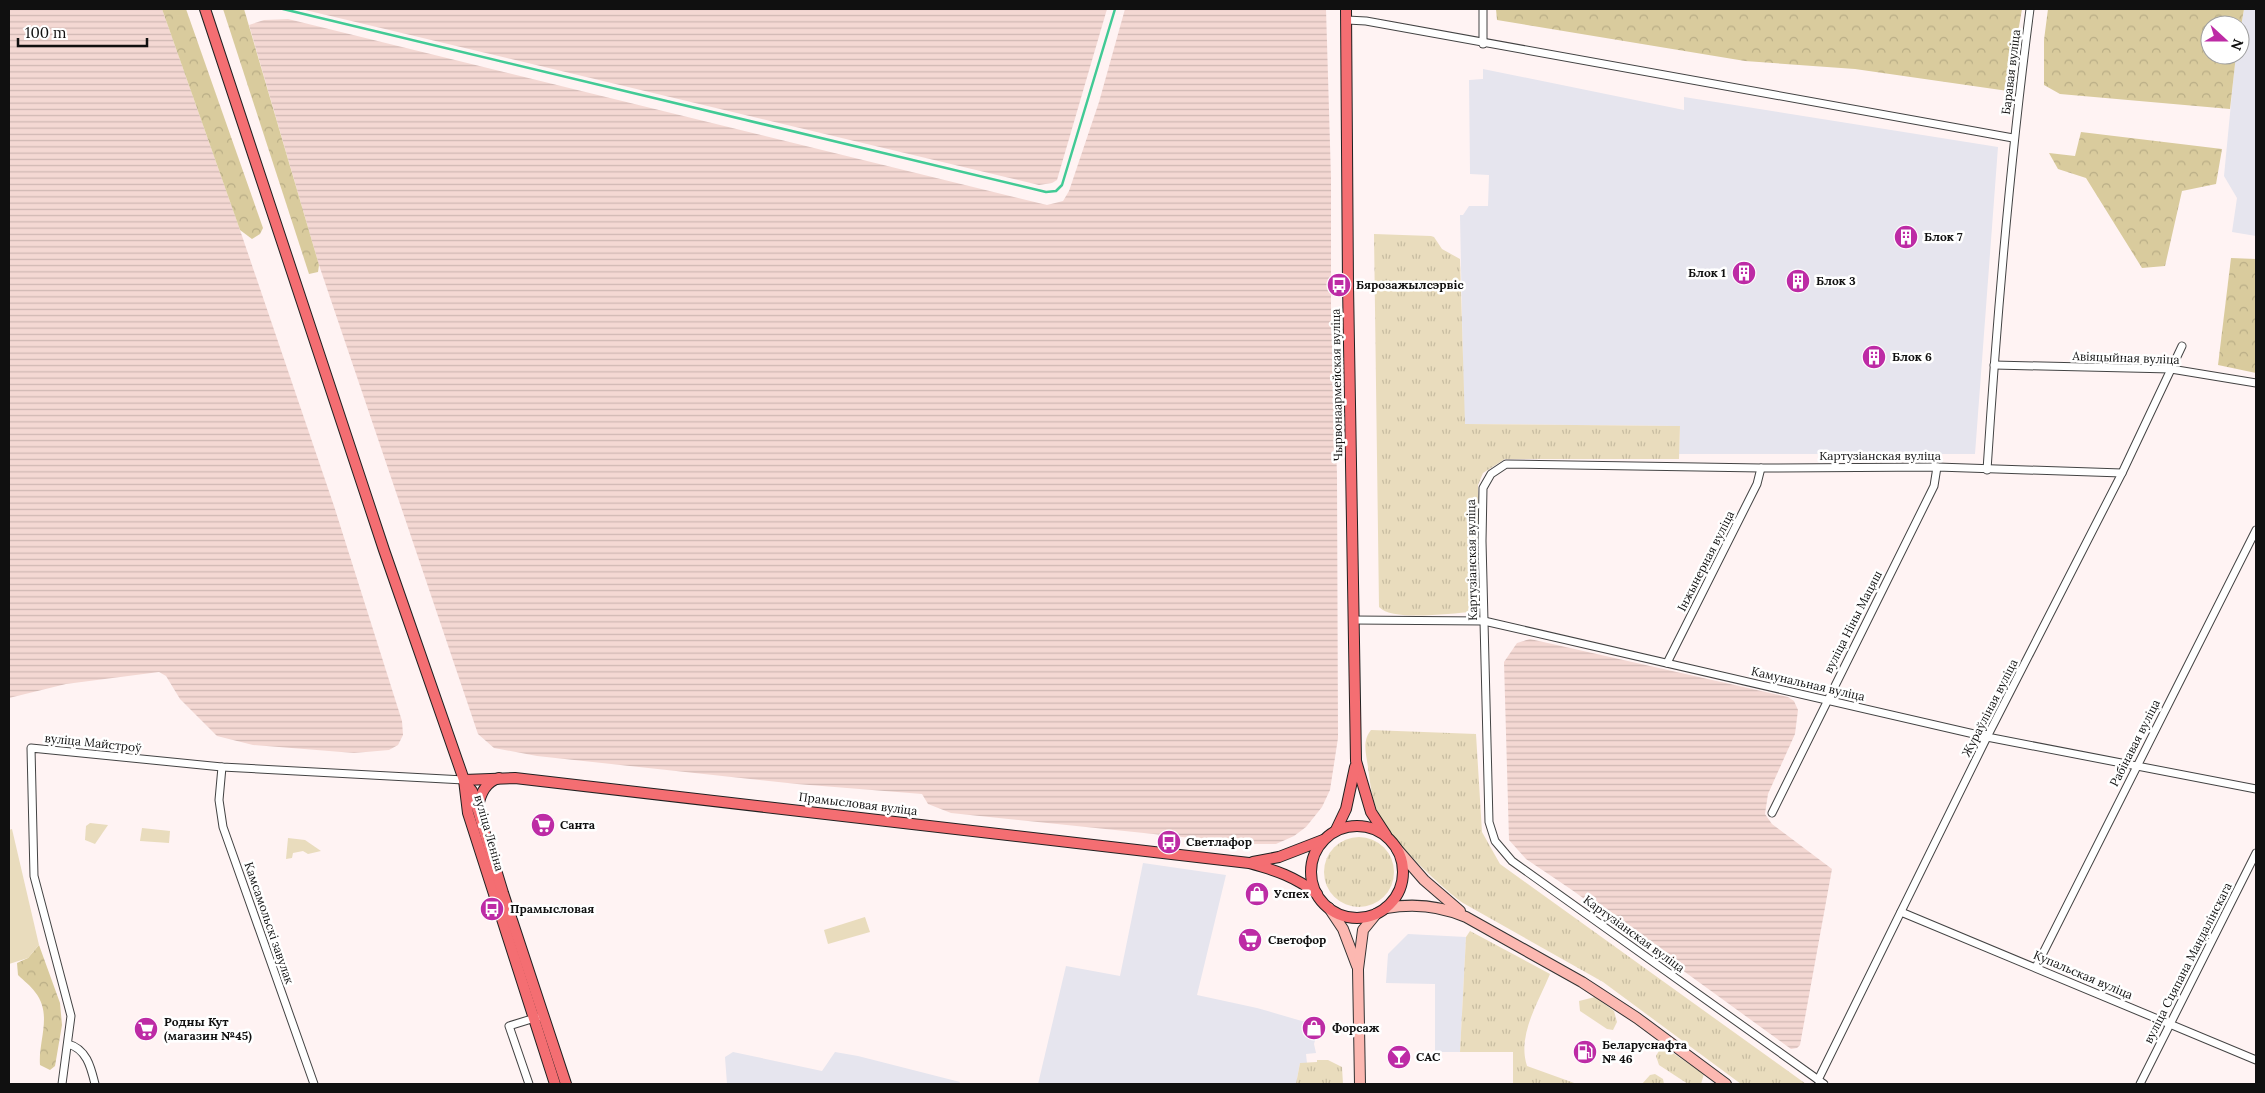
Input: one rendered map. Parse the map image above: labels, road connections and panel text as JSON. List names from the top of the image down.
{
  "streets": {
    "main road": ["Чырвонаармейская вуліца", "Прамысловая вуліца", "вуліца Леніна"],
    "street": [
      "Баравая вуліца",
      "Авіяцыйная вуліца",
      "Картузіанская вуліца",
      "Інжынерная вуліца",
      "вуліца Ніны Мацяш",
      "Камунальная вуліца",
      "Жураўліная вуліца",
      "вуліца Майстроў",
      "Рабінавая вуліца",
      "Камсамольскі завулак",
      "вуліца Сцяпана Мандалінскага",
      "Купальская вуліца"
    ]
  },
  "crossings": [
    ["Баравая вуліца", "Авіяцыйная вуліца"],
    ["Баравая вуліца", "Картузіанская вуліца"],
    ["Авіяцыйная вуліца", "Жураўліная вуліца"],
    ["Чырвонаармейская вуліца", "Камунальная вуліца"],
    ["Чырвонаармейская вуліца", "Прамысловая вуліца"],
    ["Картузіанская вуліца", "Інжынерная вуліца"],
    ["Картузіанская вуліца", "вуліца Ніны Мацяш"],
    ["Картузіанская вуліца", "Камунальная вуліца"],
    ["Картузіанская вуліца", "Жураўліная вуліца"],
    ["Інжынерная вуліца", "Камунальная вуліца"],
    ["вуліца Ніны Мацяш", "Камунальная вуліца"],
    ["Камунальная вуліца", "Жураўліная вуліца"],
    ["Камунальная вуліца", "Рабінавая вуліца"],
    ["Жураўліная вуліца", "Купальская вуліца"],
    ["вуліца Майстроў", "Прамысловая вуліца"],
    ["вуліца Майстроў", "вуліца Леніна"],
    ["вуліца Майстроў", "Камсамольскі завулак"],
    ["Рабінавая вуліца", "Купальская вуліца"],
    ["Прамысловая вуліца", "вуліца Леніна"],
    ["вуліца Сцяпана Мандалінскага", "Купальская вуліца"]
  ],
  "places": {
    "building": [
      "Блок 7",
      "Блок 1",
      "Блок 3",
      "Блок 6"
    ],
    "bus stop": ["Бярозажылсэрвіс", "Светлафор", "Прамысловая"],
    "supermarket": ["Санта", "Светофор", "Родны Кут (магазин №45)"],
    "shop": ["Успех", "Форсаж"],
    "fuel station": ["Беларуснафта № 46"],
    "bar": ["САС"]
  },
  "scale_bar": "100 m",
  "north": "right"
}
